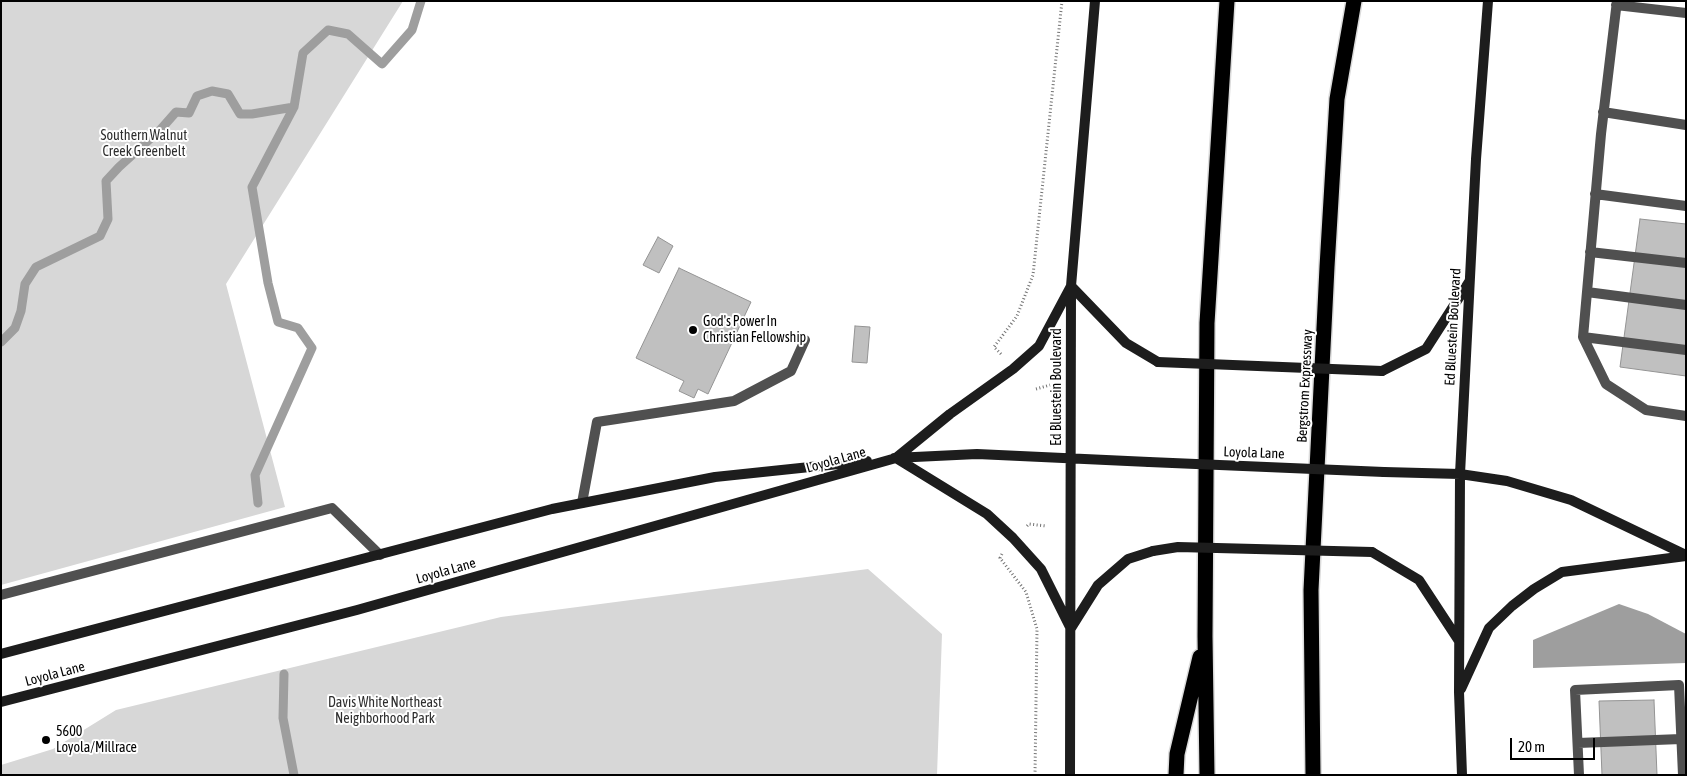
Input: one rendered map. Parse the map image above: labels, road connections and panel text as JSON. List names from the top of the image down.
{
  "streets": {
    "highway": ["Bergstrom Expressway"],
    "main road": ["Ed Bluestein Boulevard", "Loyola Lane"]
  },
  "crossings": [
    ["Ed Bluestein Boulevard", "Loyola Lane"]
  ],
  "parks": ["Southern Walnut Creek Greenbelt", "Davis White Northeast Neighborhood Park"],
  "places": ["God's Power In Christian Fellowship", "5600 Loyola/Millrace"],
  "scale_bar": "20 m"
}
